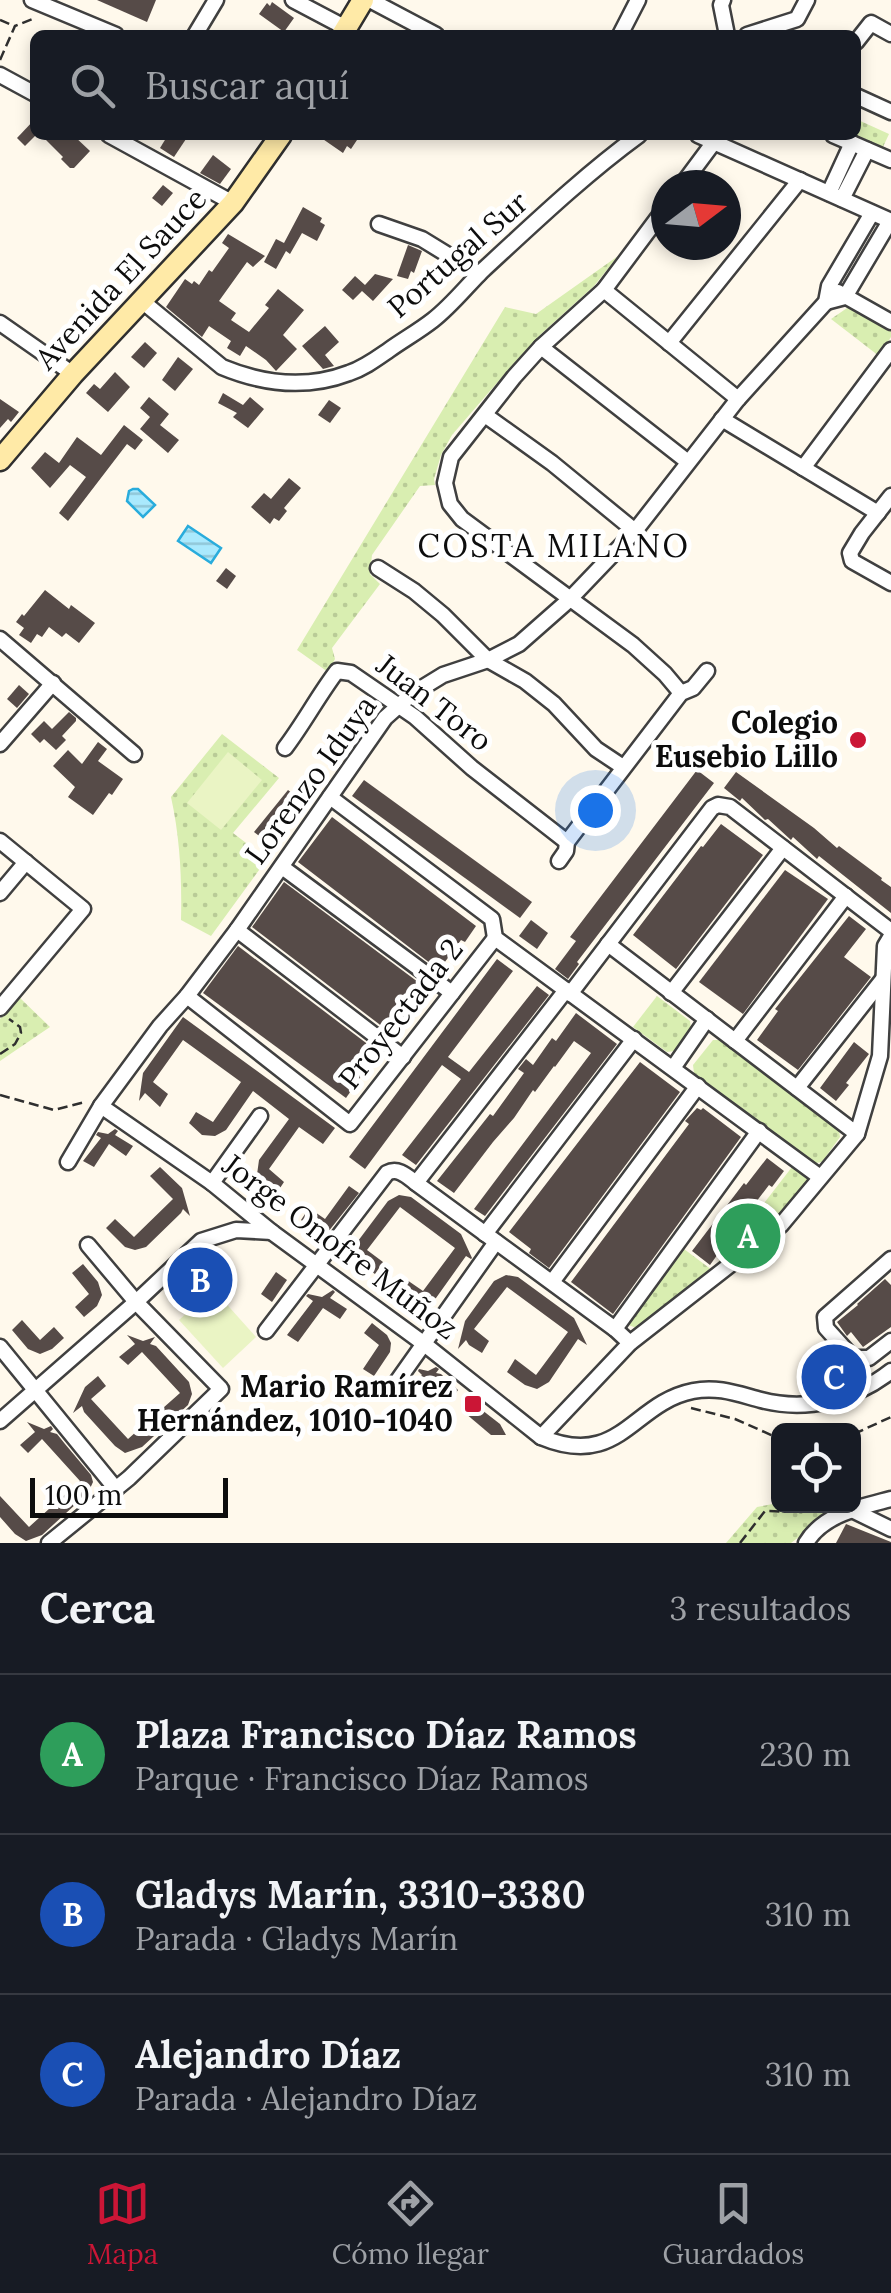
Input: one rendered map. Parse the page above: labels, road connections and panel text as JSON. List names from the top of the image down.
{
  "streets": {
    "street": [
      "Portugal Sur",
      "Avenida El Sauce",
      "Juan Toro",
      "Lorenzo Iduya",
      "Proyectada 2",
      "Jorge Onofre Muñoz"
    ]
  },
  "crossings": [
    ["Portugal Sur", "Avenida El Sauce"],
    ["Juan Toro", "Lorenzo Iduya"],
    ["Lorenzo Iduya", "Proyectada 2"],
    ["Lorenzo Iduya", "Jorge Onofre Muñoz"]
  ],
  "districts": ["COSTA MILANO"],
  "places": {
    "other": ["Colegio Eusebio Lillo"],
    "transit": ["Mario Ramírez Hernández, 1010-1040"]
  },
  "scale_bar": "100 m",
  "north": "right",
  "page": {
    "search": "Buscar aquí",
    "pins": ["A", "B", "C"],
    "scale": "100 m",
    "heading": ["Cerca", "3 resultados"],
    "list": [
      {
        "mark": "A",
        "name": "Plaza Francisco Díaz Ramos",
        "note": "Parque · Francisco Díaz Ramos",
        "value": "230 m"
      },
      {
        "mark": "B",
        "name": "Gladys Marín, 3310-3380",
        "note": "Parada · Gladys Marín",
        "value": "310 m"
      },
      {
        "mark": "C",
        "name": "Alejandro Díaz",
        "note": "Parada · Alejandro Díaz",
        "value": "310 m"
      }
    ],
    "nav": ["Mapa", "Cómo llegar", "Guardados"]
  }
}
